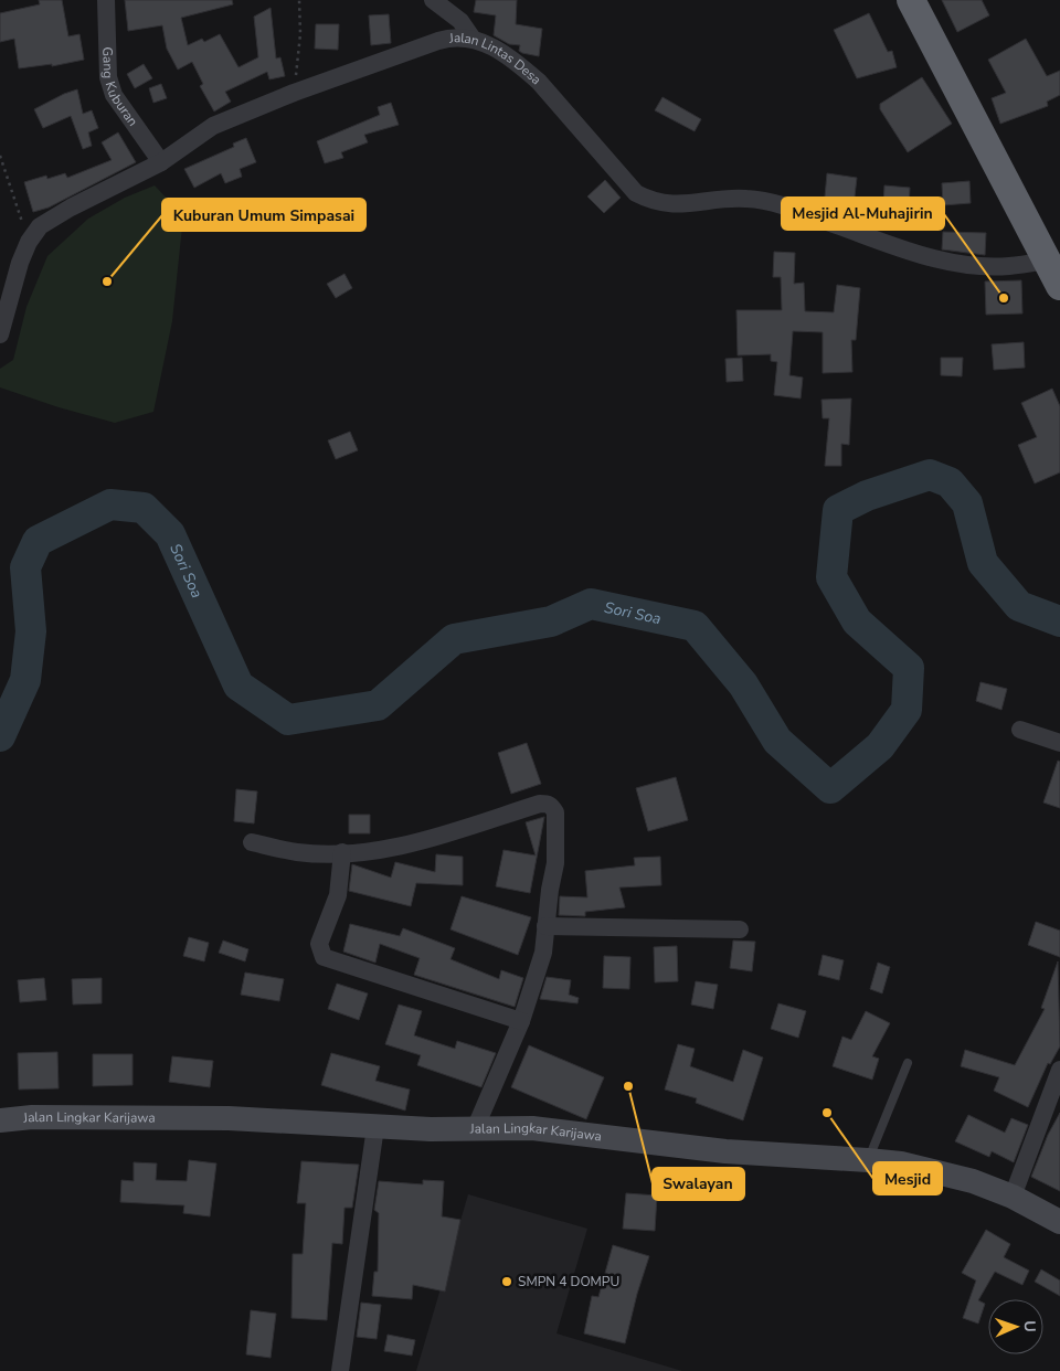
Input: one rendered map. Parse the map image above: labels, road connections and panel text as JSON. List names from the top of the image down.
{
  "streets": {
    "main road": ["Jalan Lingkar Karijawa"],
    "street": ["Jalan Lintas Desa", "Gang Kuburan"]
  },
  "crossings": [
    ["Jalan Lintas Desa", "Gang Kuburan"]
  ],
  "water": ["Sori Soa"],
  "places": [
    "Kuburan Umum Simpasai",
    "Mesjid Al-Muhajirin",
    "Swalayan",
    "Mesjid",
    "SMPN 4 DOMPU"
  ],
  "north": "right"
}
